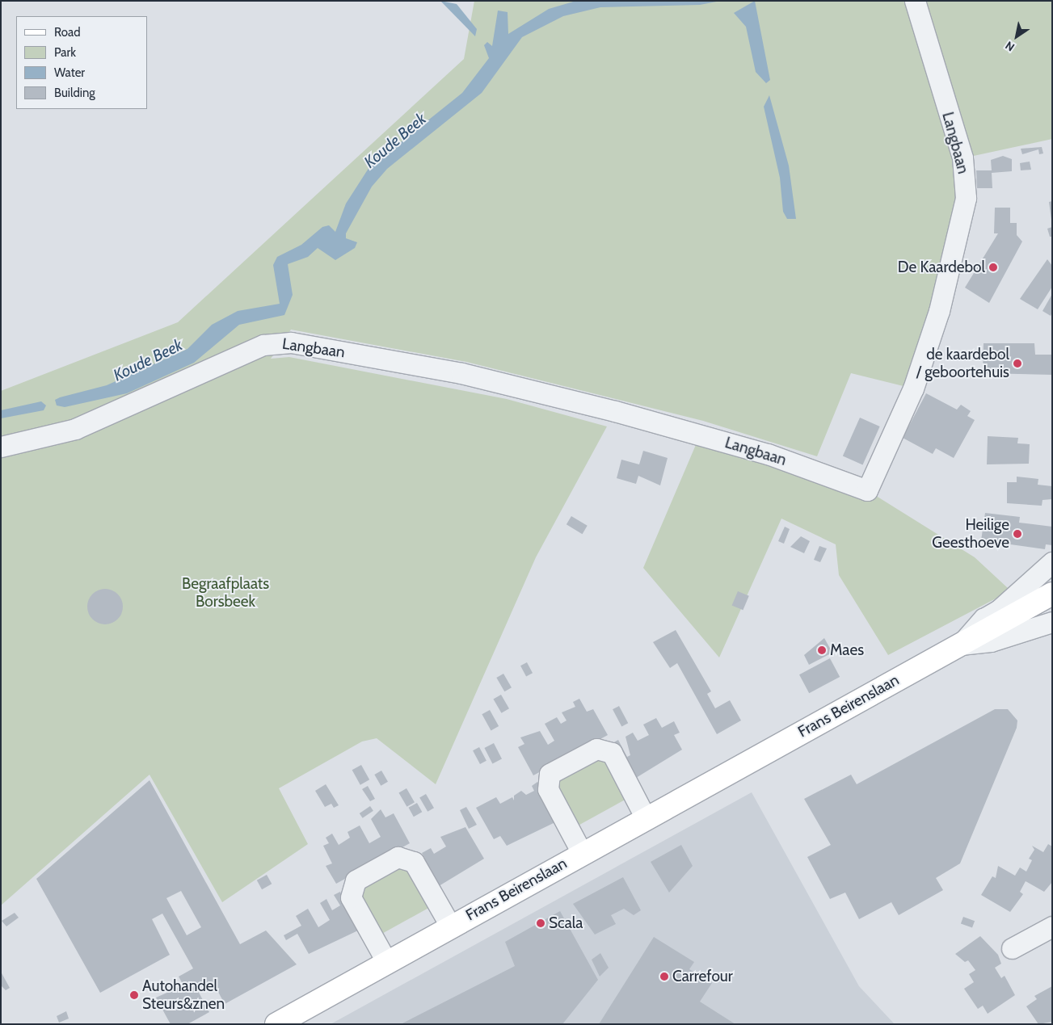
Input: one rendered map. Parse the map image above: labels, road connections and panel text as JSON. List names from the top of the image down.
{
  "streets": {
    "main road": ["Frans Beirenslaan"],
    "street": ["Langbaan"]
  },
  "water": ["Koude Beek"],
  "parks": ["Begraafplaats Borsbeek"],
  "places": [
    "De Kaardebol",
    "de kaardebol / geboortehuis",
    "Heilige Geesthoeve",
    "Maes",
    "Scala",
    "Carrefour",
    "Autohandel Steurs&znen"
  ],
  "legend": [
    "Road",
    "Park",
    "Water",
    "Building"
  ],
  "north": "bottom left"
}
